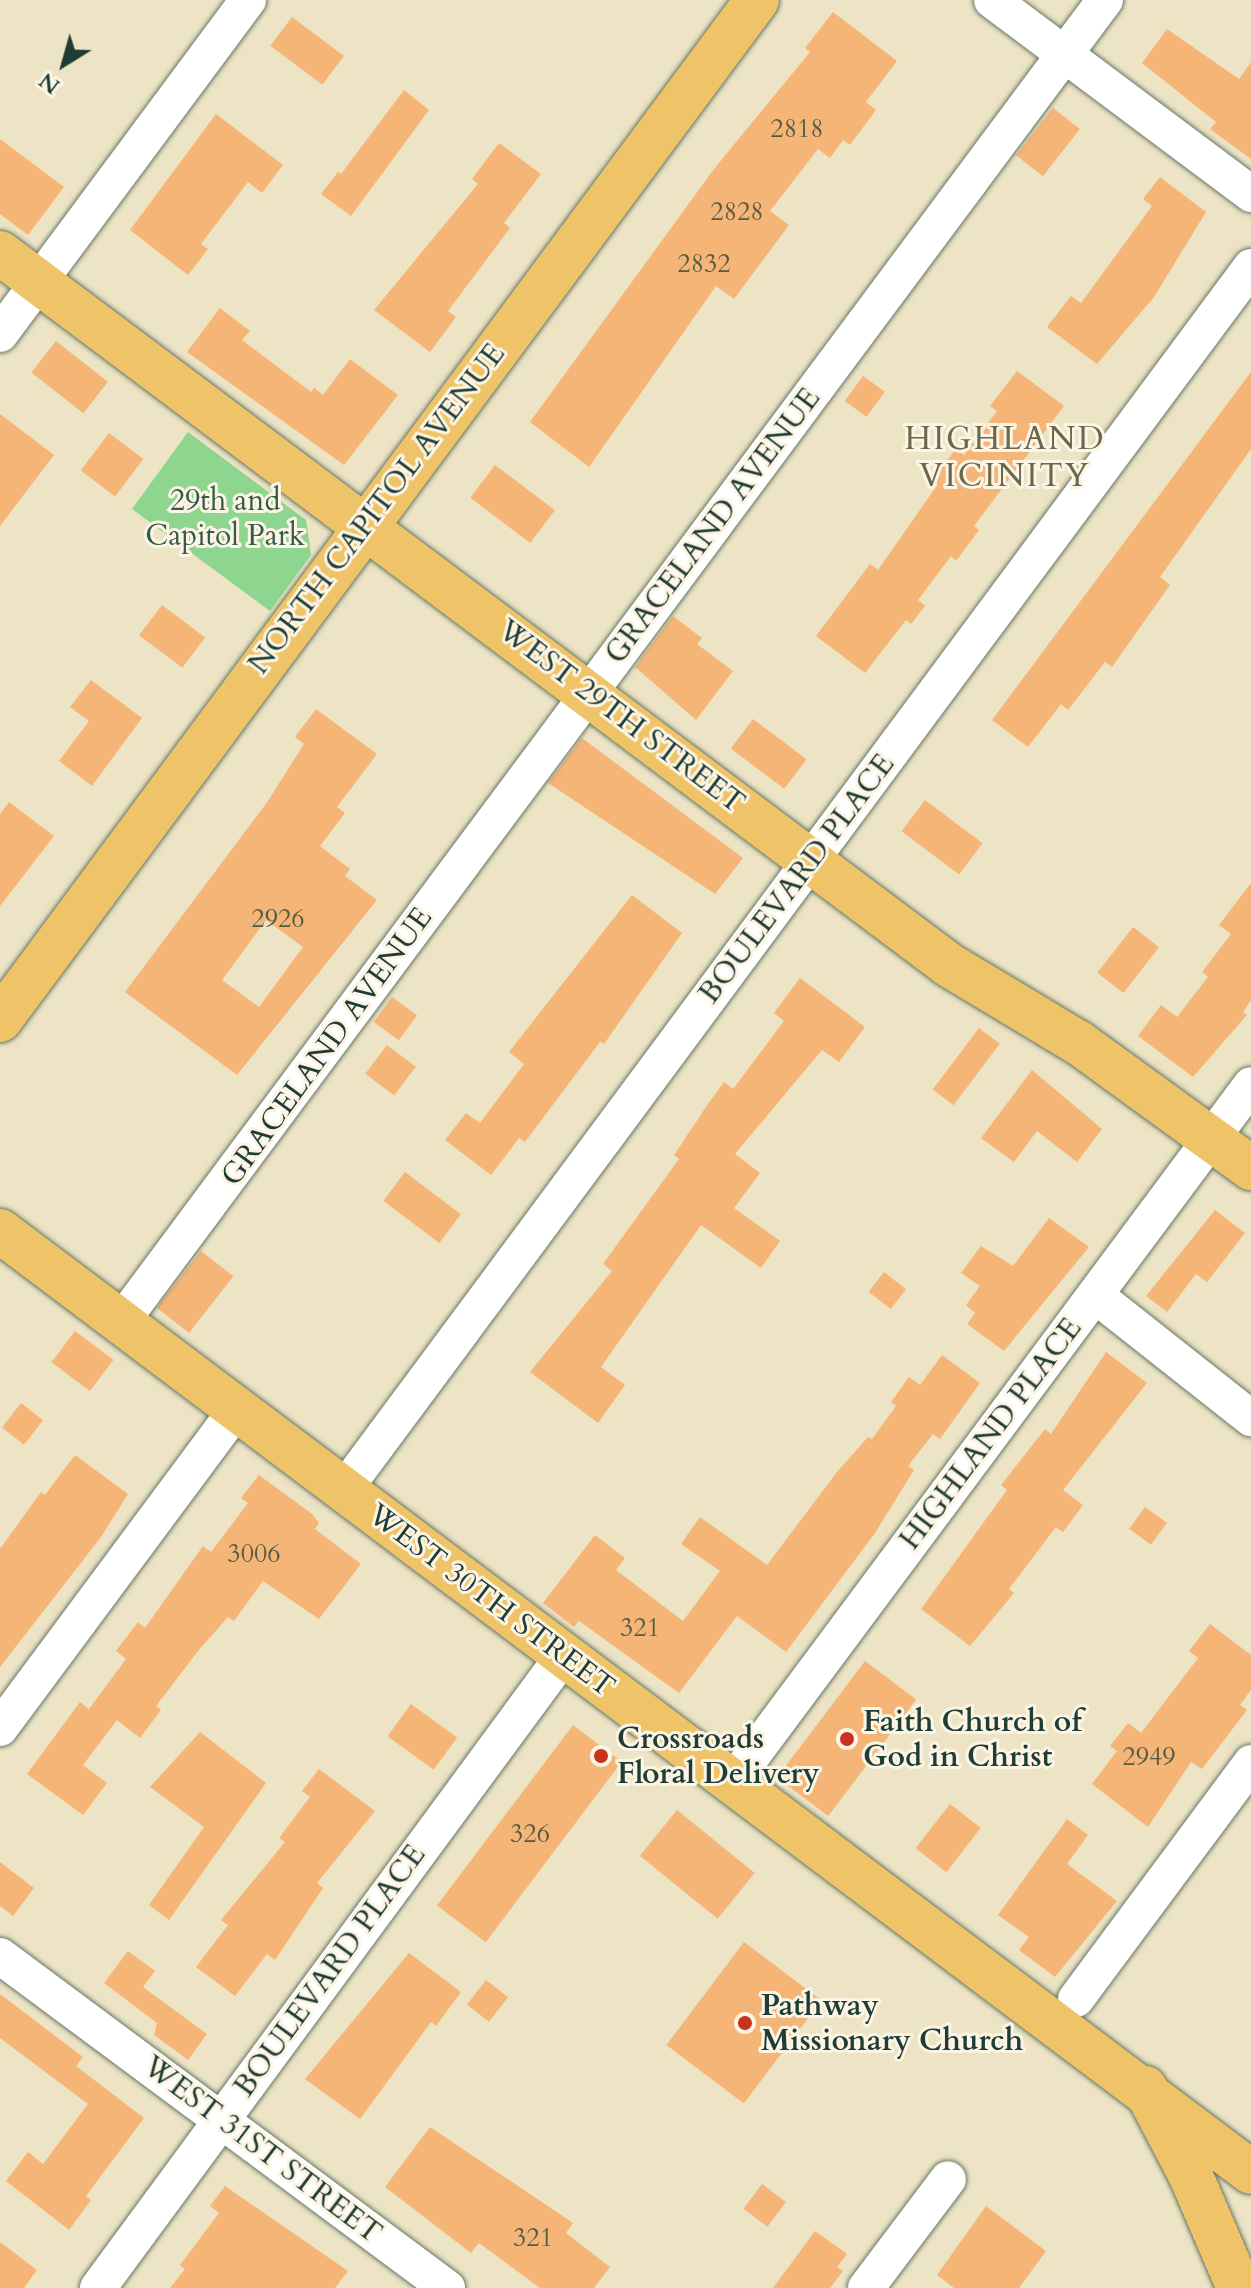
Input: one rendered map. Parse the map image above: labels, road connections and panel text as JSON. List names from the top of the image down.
{
  "streets": {
    "main road": ["NORTH CAPITOL AVENUE", "WEST 29TH STREET", "WEST 30TH STREET"],
    "street": [
      "GRACELAND AVENUE",
      "BOULEVARD PLACE",
      "HIGHLAND PLACE",
      "WEST 31ST STREET"
    ]
  },
  "crossings": [
    ["NORTH CAPITOL AVENUE", "WEST 29TH STREET"],
    ["GRACELAND AVENUE", "WEST 29TH STREET"],
    ["GRACELAND AVENUE", "WEST 30TH STREET"],
    ["WEST 29TH STREET", "BOULEVARD PLACE"],
    ["WEST 29TH STREET", "HIGHLAND PLACE"],
    ["BOULEVARD PLACE", "WEST 30TH STREET"],
    ["BOULEVARD PLACE", "WEST 31ST STREET"],
    ["HIGHLAND PLACE", "WEST 30TH STREET"]
  ],
  "districts": ["HIGHLAND VICINITY"],
  "parks": ["29th and Capitol Park"],
  "places": ["Faith Church of God in Christ", "Crossroads Floral Delivery", "Pathway Missionary Church"],
  "house_numbers": [
    "2818",
    "2828",
    "2832",
    "2926",
    "3006",
    "321",
    "2949",
    "326",
    "321"
  ],
  "north": "bottom left"
}
